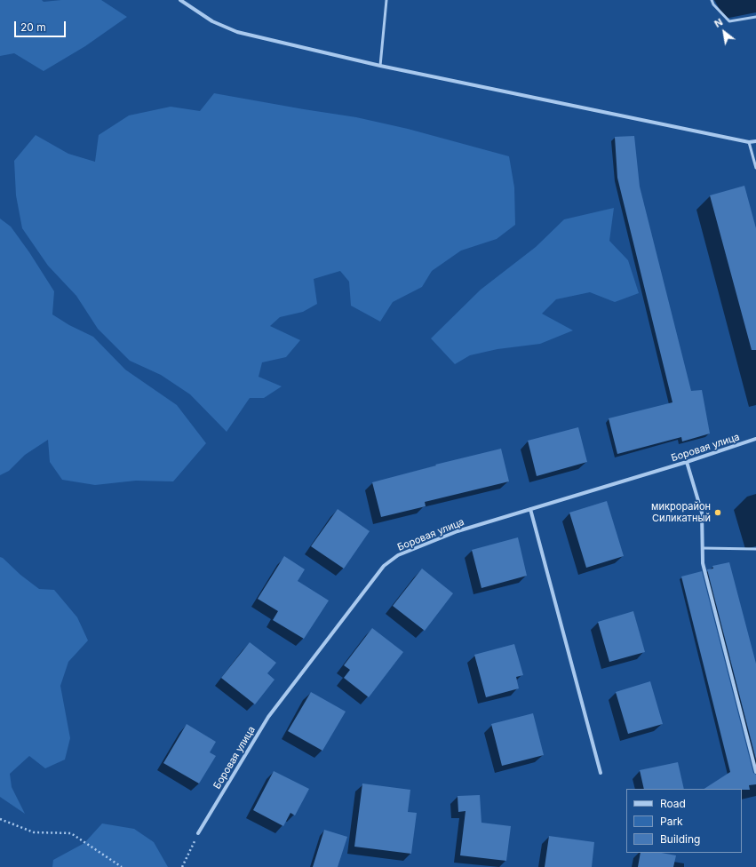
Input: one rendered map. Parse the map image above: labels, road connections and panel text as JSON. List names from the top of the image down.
{
  "streets": {
    "street": ["Боровая улица"]
  },
  "places": ["микрорайон Силикатный"],
  "legend": ["Road", "Park", "Building"],
  "scale_bar": "20 m",
  "north": "top left"
}
